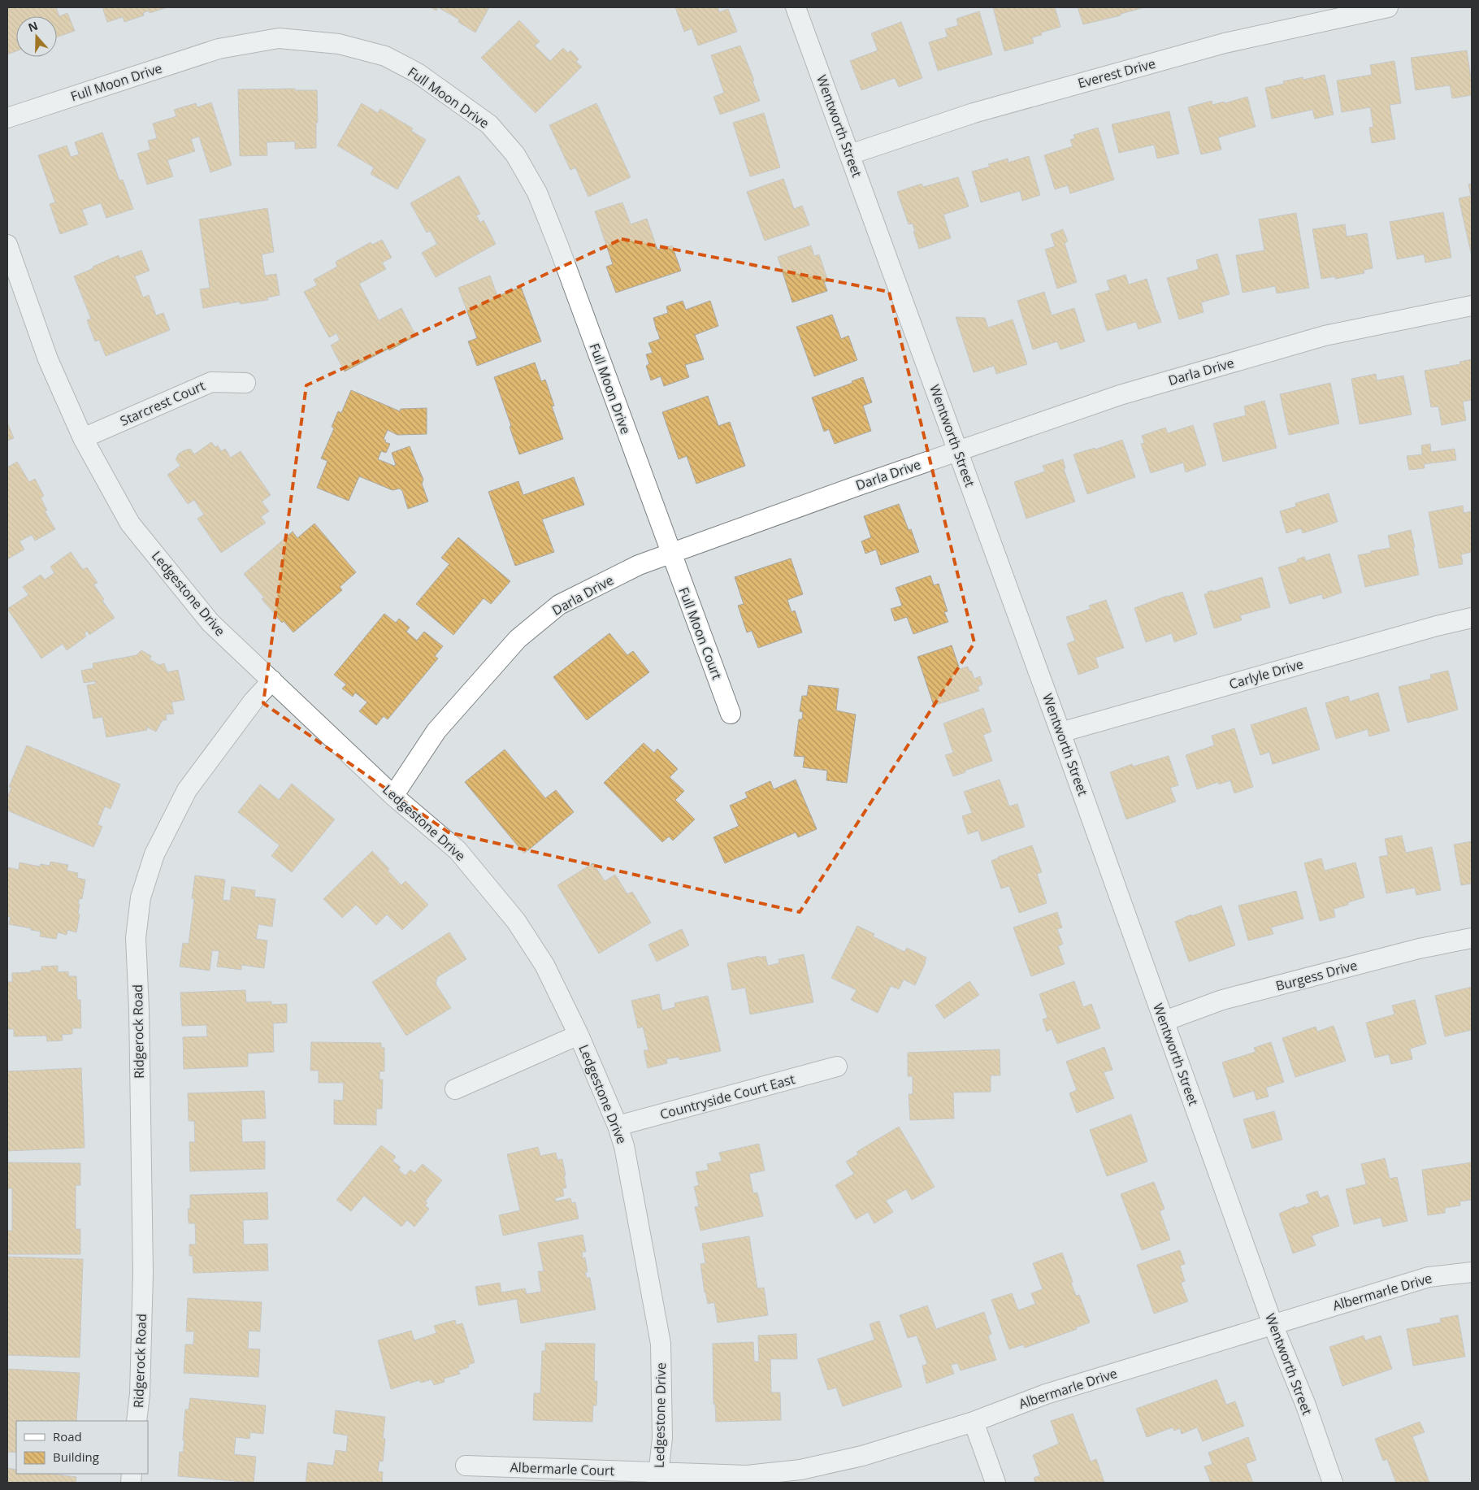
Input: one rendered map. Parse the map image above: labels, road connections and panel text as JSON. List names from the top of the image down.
{
  "streets": {
    "street": [
      "Everest Drive",
      "Full Moon Drive",
      "Wentworth Street",
      "Darla Drive",
      "Starcrest Court",
      "Ledgestone Drive",
      "Full Moon Court",
      "Carlyle Drive",
      "Burgess Drive",
      "Ridgerock Road",
      "Countryside Court East",
      "Albermarle Drive",
      "Albermarle Court"
    ]
  },
  "crossings": [
    ["Everest Drive", "Wentworth Street"],
    ["Full Moon Drive", "Darla Drive"],
    ["Full Moon Drive", "Full Moon Court"],
    ["Wentworth Street", "Darla Drive"],
    ["Wentworth Street", "Carlyle Drive"],
    ["Wentworth Street", "Burgess Drive"],
    ["Wentworth Street", "Albermarle Drive"],
    ["Darla Drive", "Ledgestone Drive"],
    ["Darla Drive", "Full Moon Court"],
    ["Starcrest Court", "Ledgestone Drive"],
    ["Ledgestone Drive", "Ridgerock Road"],
    ["Ledgestone Drive", "Countryside Court East"],
    ["Ledgestone Drive", "Albermarle Drive"],
    ["Ledgestone Drive", "Albermarle Court"],
    ["Albermarle Drive", "Albermarle Court"]
  ],
  "legend": ["Road", "Building"],
  "north": "top"
}
